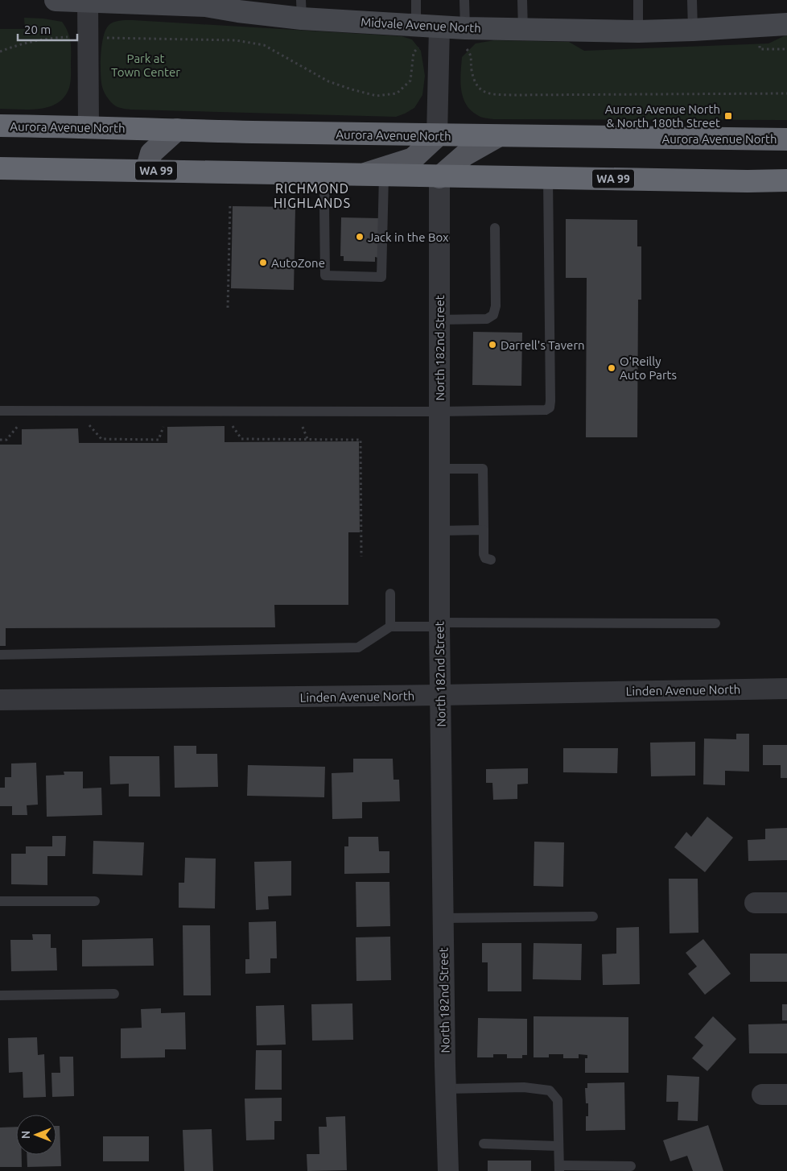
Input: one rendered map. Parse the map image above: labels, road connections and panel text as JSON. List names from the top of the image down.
{
  "streets": {
    "highway": ["Aurora Avenue North", "WA 99"],
    "street": ["Midvale Avenue North", "North 182nd Street", "Linden Avenue North"]
  },
  "crossings": [
    ["WA 99", "North 182nd Street"],
    ["North 182nd Street", "Linden Avenue North"]
  ],
  "districts": ["RICHMOND HIGHLANDS"],
  "parks": ["Park at Town Center"],
  "places": {
    "transit": ["Aurora Avenue North & North 180th Street"],
    "other": [
      "Jack in the Box",
      "AutoZone",
      "Darrell's Tavern",
      "O'Reilly Auto Parts"
    ]
  },
  "scale_bar": "20 m",
  "north": "left"
}
